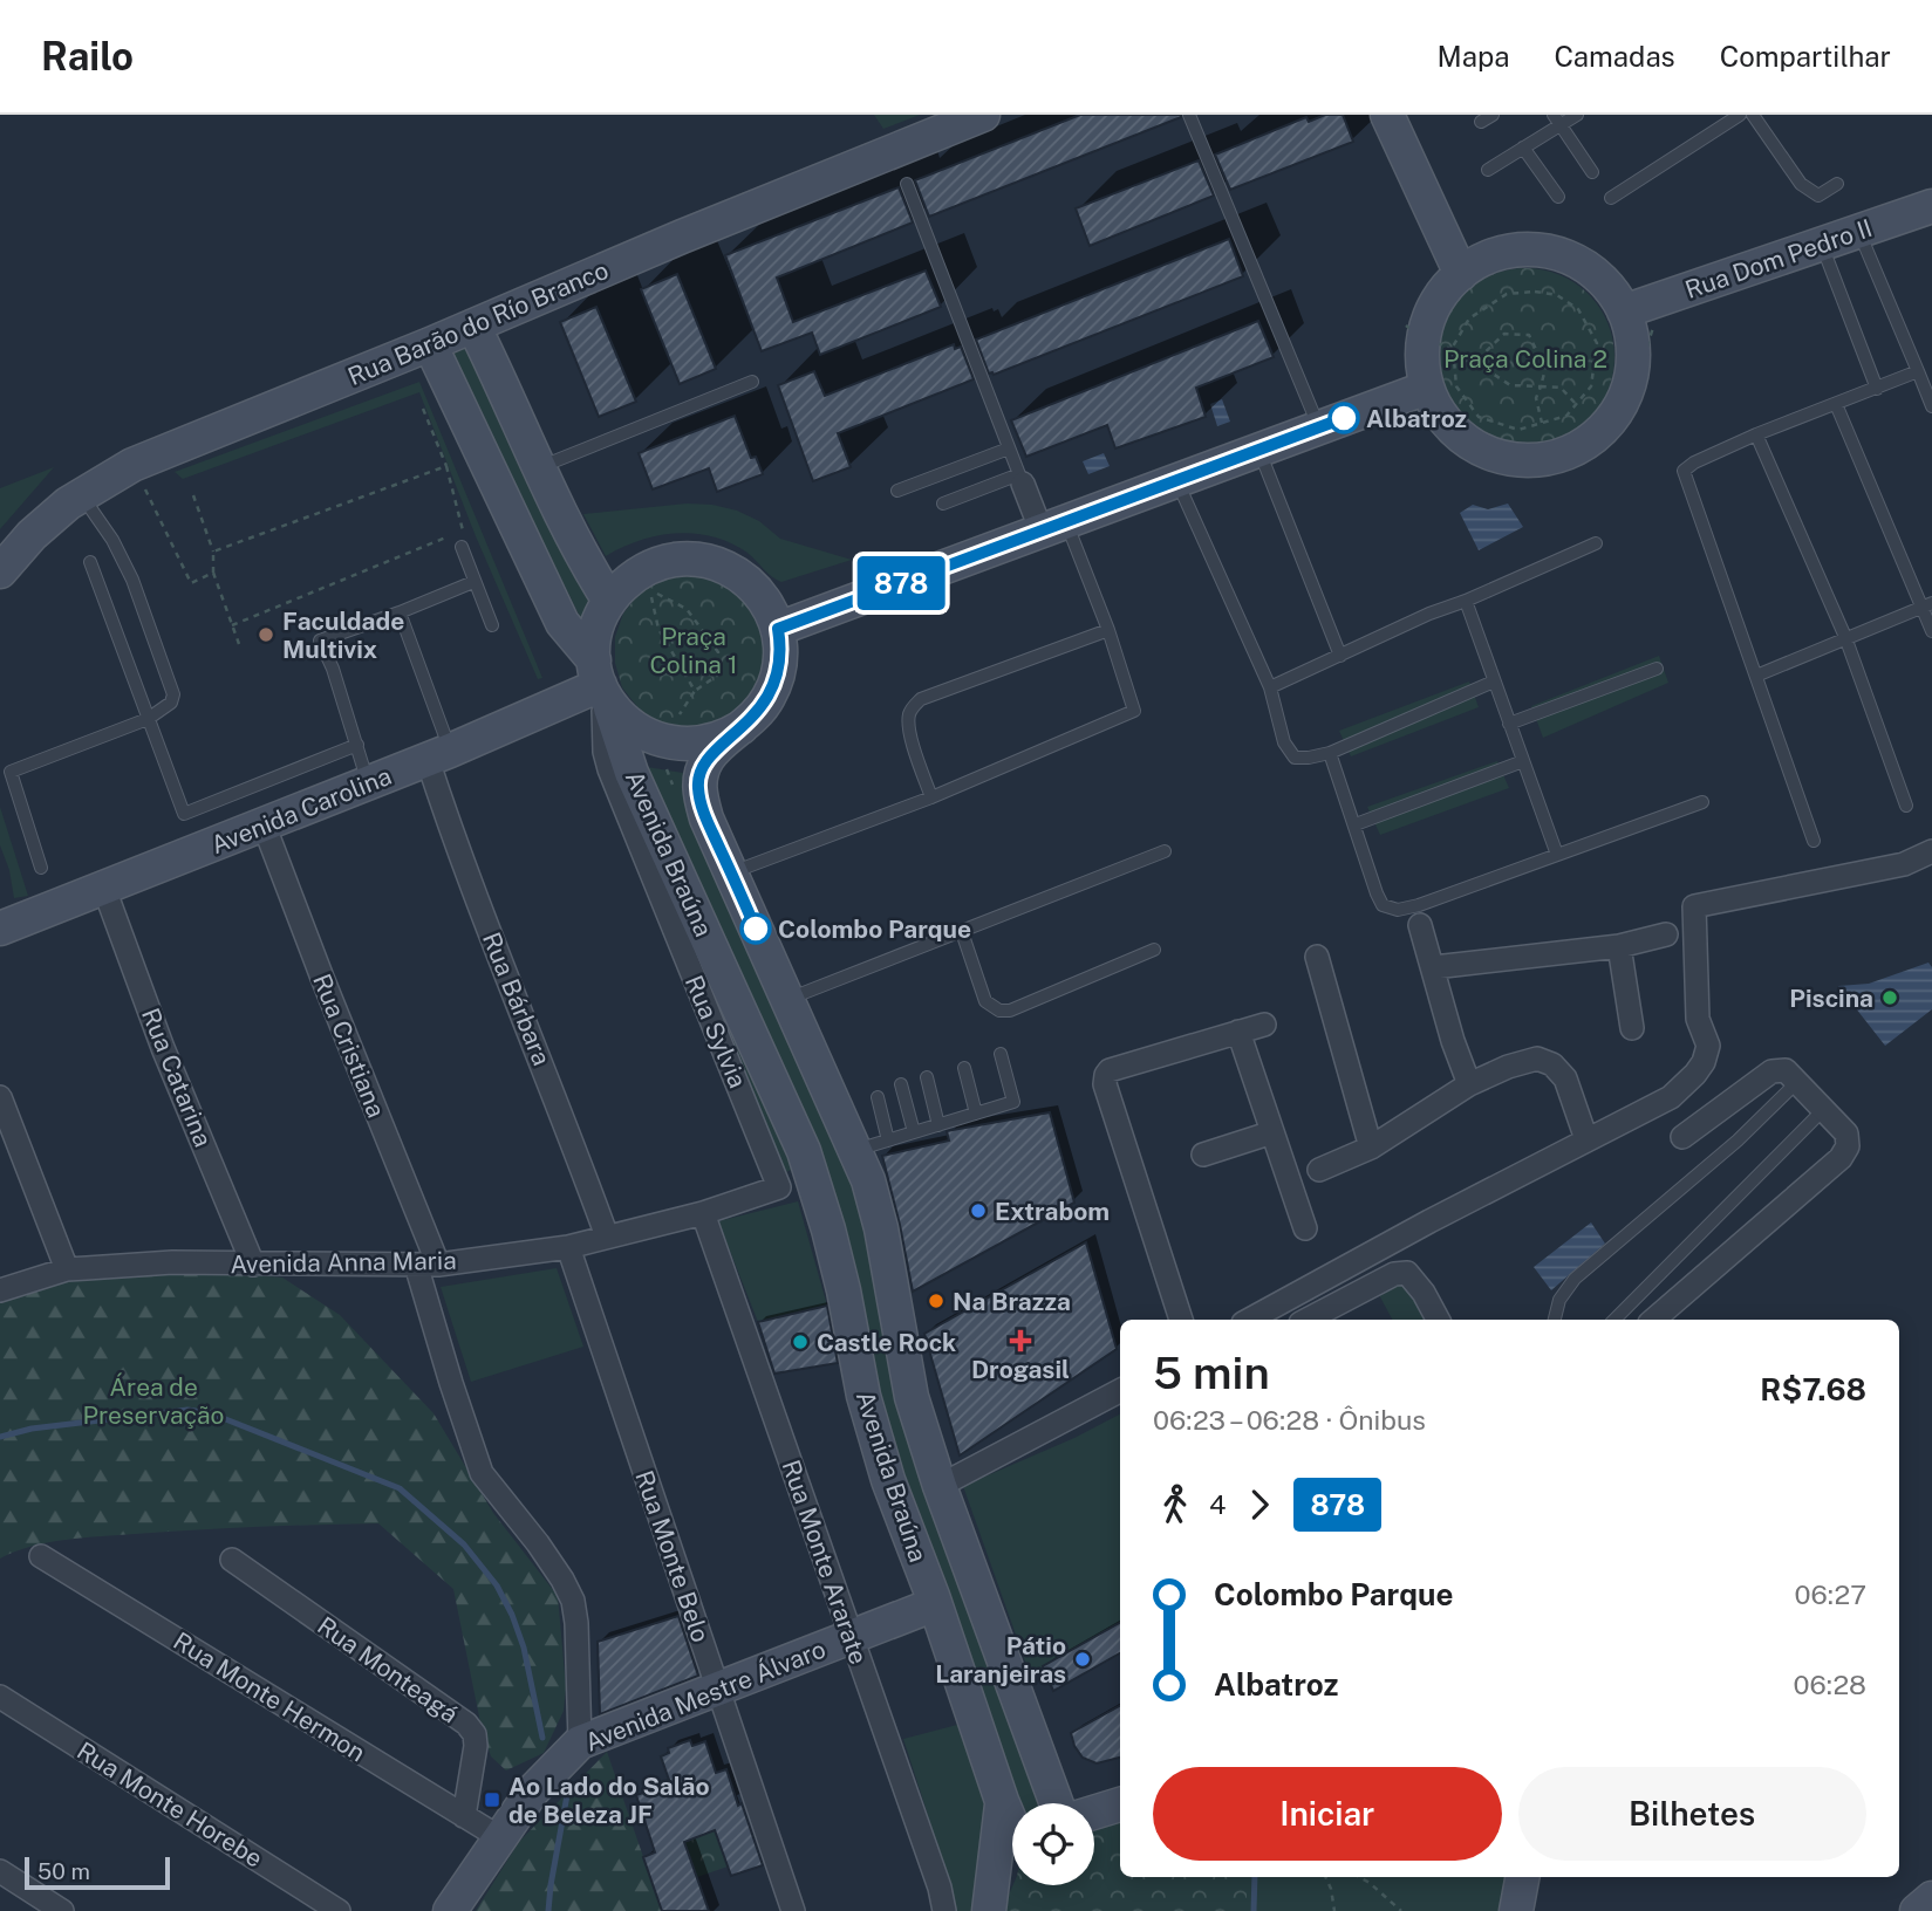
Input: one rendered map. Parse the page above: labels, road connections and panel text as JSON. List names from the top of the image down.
{
  "streets": {
    "street": [
      "Rua Dom Pedro II",
      "Rua Barão do Río Branco",
      "Avenida Carolina",
      "Avenida Braúna",
      "Rua Bárbara",
      "Rua Sylvia",
      "Rua Cristiana",
      "Rua Catarina",
      "Avenida Anna Maria",
      "Rua Monte Belo",
      "Rua Monte Ararate",
      "Rua Monteagá",
      "Avenida Mestre Álvaro",
      "Rua Monte Hermon",
      "Rua Monte Horebe"
    ]
  },
  "crossings": [
    ["Rua Barão do Río Branco", "Avenida Braúna"],
    ["Avenida Carolina", "Avenida Braúna"],
    ["Avenida Carolina", "Rua Bárbara"],
    ["Avenida Carolina", "Rua Sylvia"],
    ["Avenida Carolina", "Rua Cristiana"],
    ["Avenida Carolina", "Rua Catarina"],
    ["Avenida Braúna", "Rua Sylvia"],
    ["Avenida Braúna", "Avenida Mestre Álvaro"],
    ["Rua Bárbara", "Avenida Anna Maria"],
    ["Rua Sylvia", "Avenida Anna Maria"],
    ["Rua Cristiana", "Avenida Anna Maria"],
    ["Rua Cristiana", "Avenida Mestre Álvaro"],
    ["Rua Catarina", "Avenida Anna Maria"],
    ["Avenida Anna Maria", "Rua Monte Belo"],
    ["Avenida Anna Maria", "Rua Monte Ararate"],
    ["Rua Monte Belo", "Avenida Mestre Álvaro"],
    ["Rua Monte Ararate", "Avenida Mestre Álvaro"],
    ["Rua Monteagá", "Rua Monte Hermon"],
    ["Avenida Mestre Álvaro", "Rua Monte Hermon"]
  ],
  "parks": ["Praça Colina 2", "Praça Colina 1", "Área de Preservação"],
  "places": {
    "other": [
      "Albatroz",
      "Faculdade Multivix",
      "Colombo Parque",
      "Piscina",
      "Extrabom",
      "Na Brazza",
      "Castle Rock",
      "Pátio Laranjeiras"
    ],
    "health": ["Drogasil"],
    "transit": ["Ao Lado do Salão de Beleza JF"]
  },
  "lines": ["bus line 878"],
  "scale_bar": "50 m",
  "page": {
    "header": "Railo",
    "nav": ["Mapa", "Camadas", "Compartilhar"],
    "on_map": "878",
    "heading": ["5 min", "06:23 – 06:28 · Ônibus", "R$7.68"],
    "legs": ["4", "878"],
    "list": [
      {
        "name": "Colombo Parque",
        "value": "06:27"
      },
      {
        "name": "Albatroz",
        "value": "06:28"
      }
    ],
    "buttons": ["Iniciar", "Bilhetes"],
    "scale": "50 m"
  }
}
